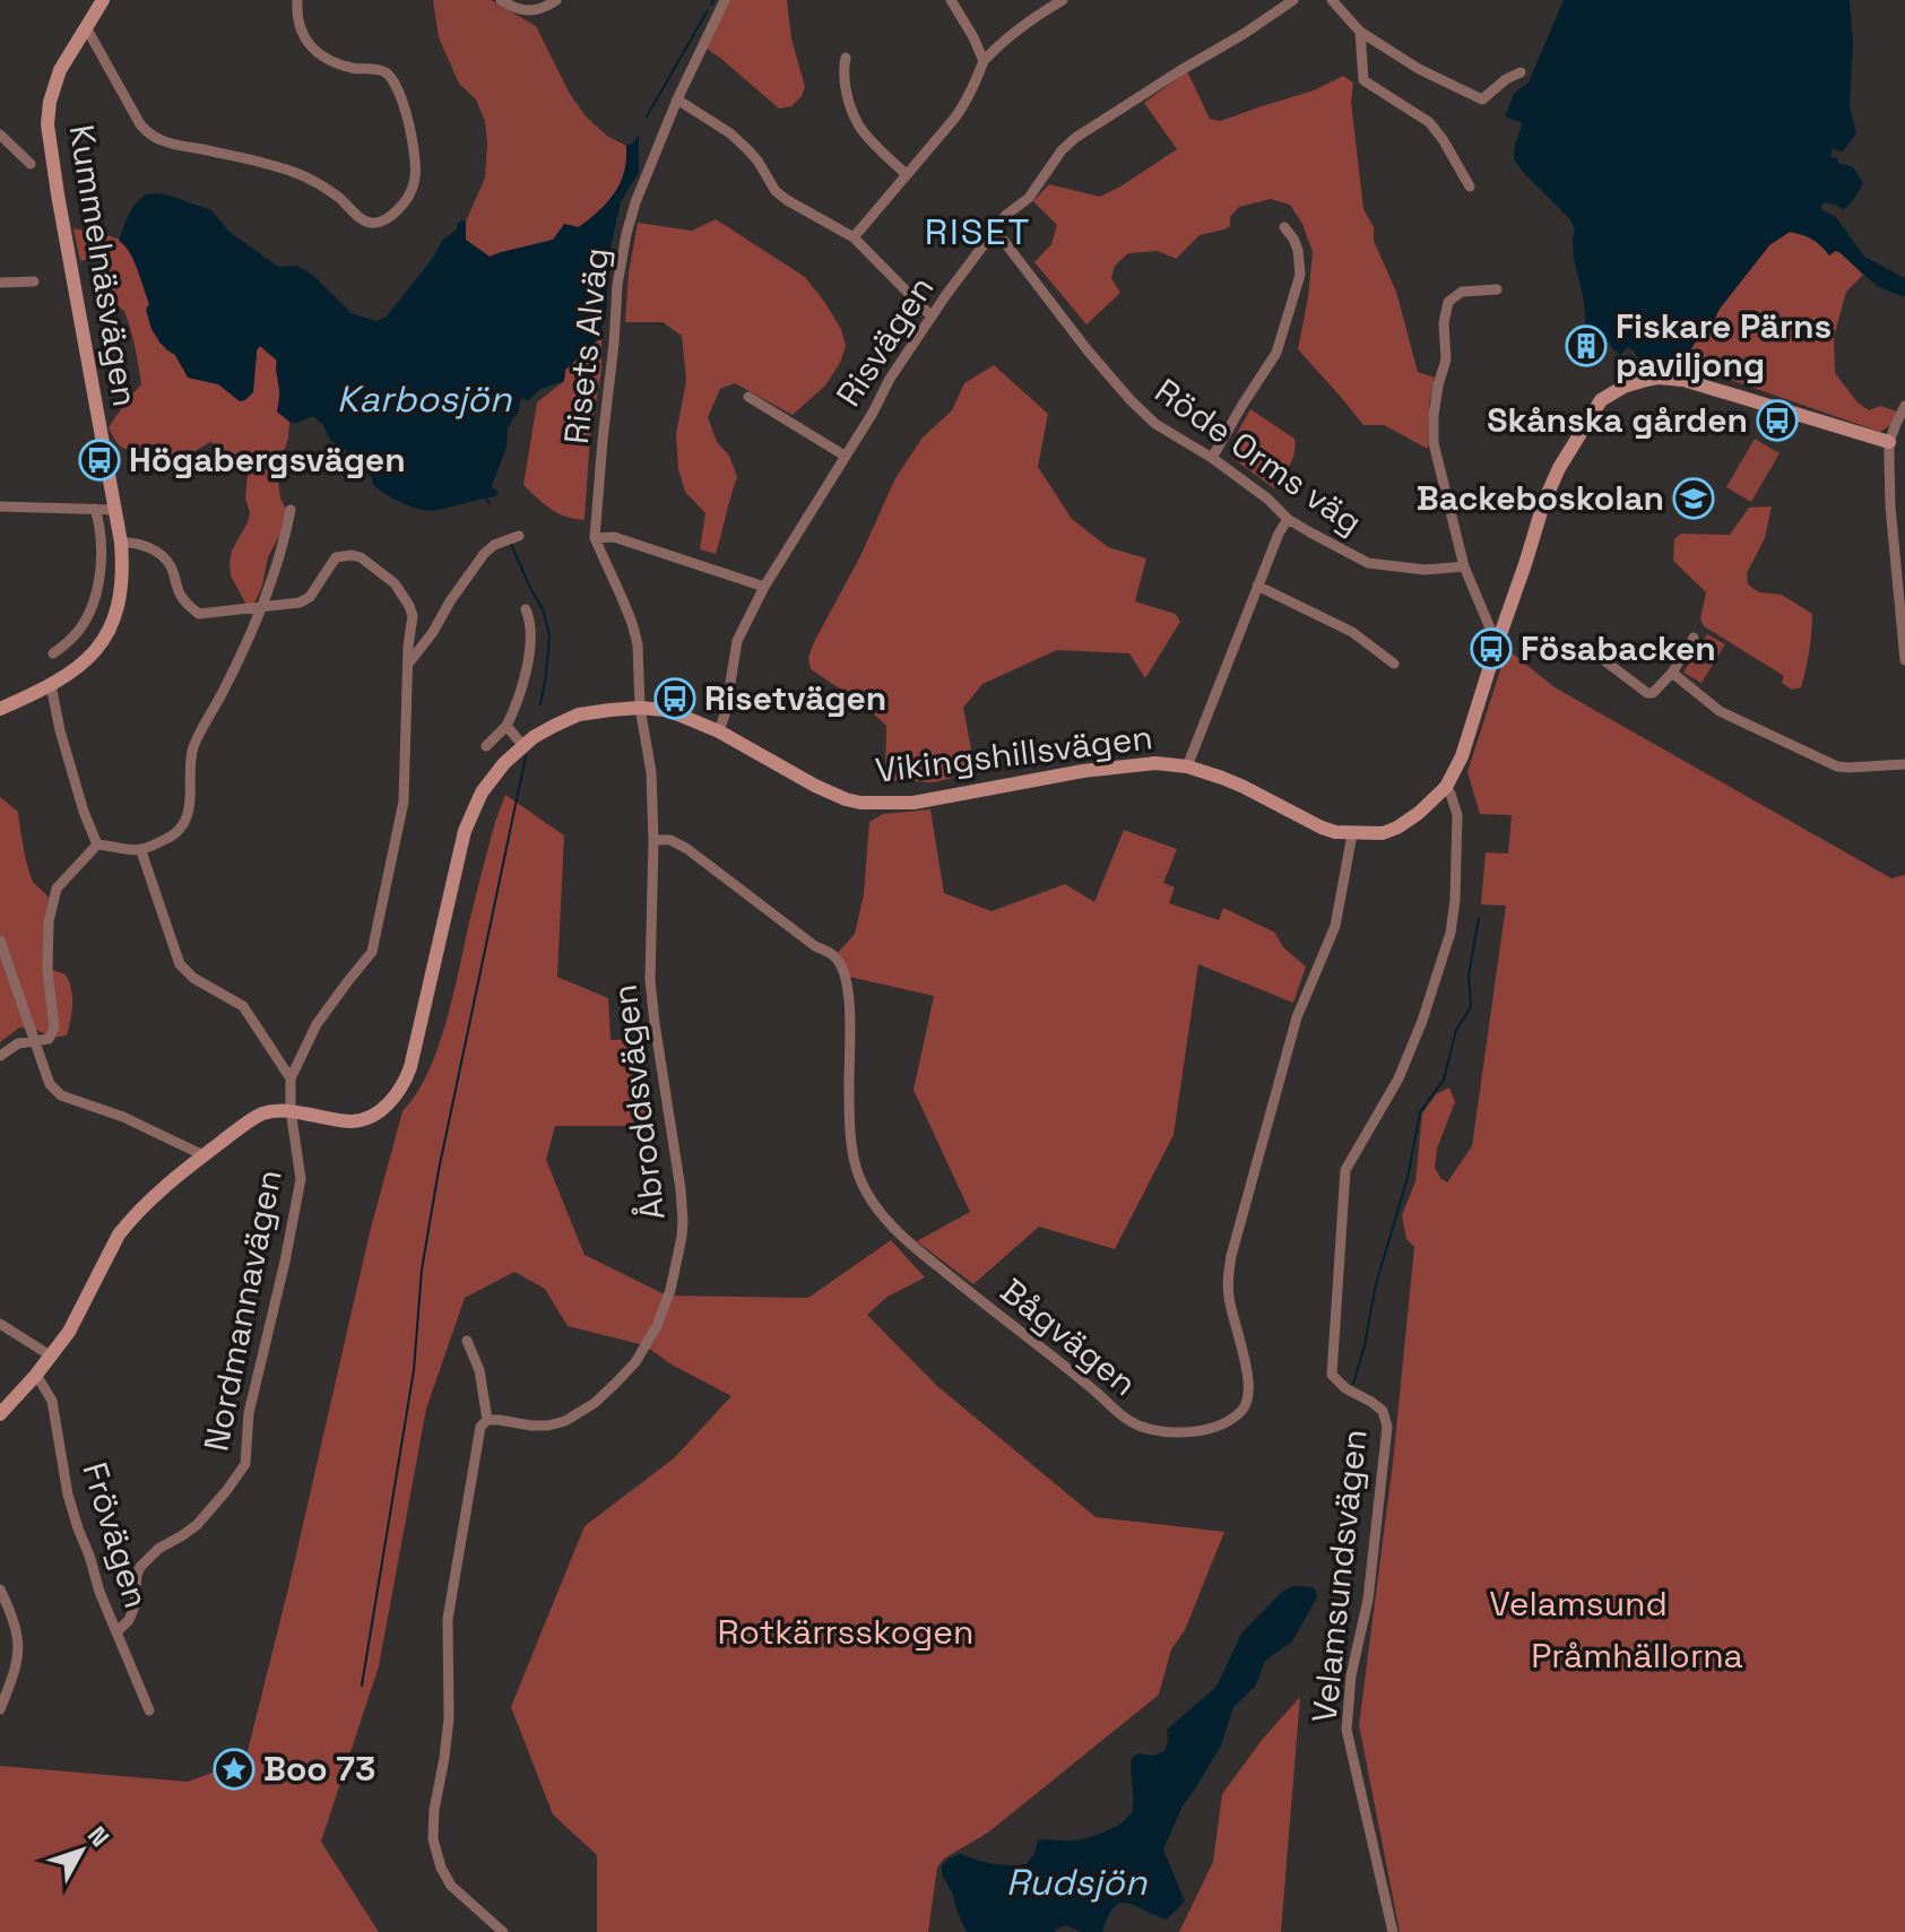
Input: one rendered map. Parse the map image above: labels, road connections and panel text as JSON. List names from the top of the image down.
{
  "streets": {
    "street": [
      "Kummelnäsvägen",
      "Risvägen",
      "Risets Alväg",
      "Röde Orms väg",
      "Vikingshillsvägen",
      "Åbroddsvägen",
      "Nordmannavägen",
      "Bågvägen",
      "Frövägen",
      "Velamsundsvägen"
    ]
  },
  "crossings": [
    ["Risvägen", "Röde Orms väg"],
    ["Risvägen", "Vikingshillsvägen"],
    ["Risets Alväg", "Vikingshillsvägen"],
    ["Risets Alväg", "Åbroddsvägen"],
    ["Vikingshillsvägen", "Åbroddsvägen"],
    ["Vikingshillsvägen", "Nordmannavägen"],
    ["Vikingshillsvägen", "Bågvägen"],
    ["Vikingshillsvägen", "Frövägen"],
    ["Vikingshillsvägen", "Velamsundsvägen"],
    ["Åbroddsvägen", "Bågvägen"],
    ["Nordmannavägen", "Frövägen"]
  ],
  "districts": ["RISET"],
  "water": ["Karbosjön", "Rudsjön"],
  "parks": ["Velamsund", "Rotkärrsskogen", "Pråmhällorna"],
  "places": {
    "building": ["Fiskare Pärns paviljong"],
    "bus stop": [
      "Skånska gården",
      "Högabergsvägen",
      "Fösabacken",
      "Risetvägen"
    ],
    "school or university": ["Backeboskolan"],
    "place": ["Boo 73"]
  },
  "north": "top right"
}
